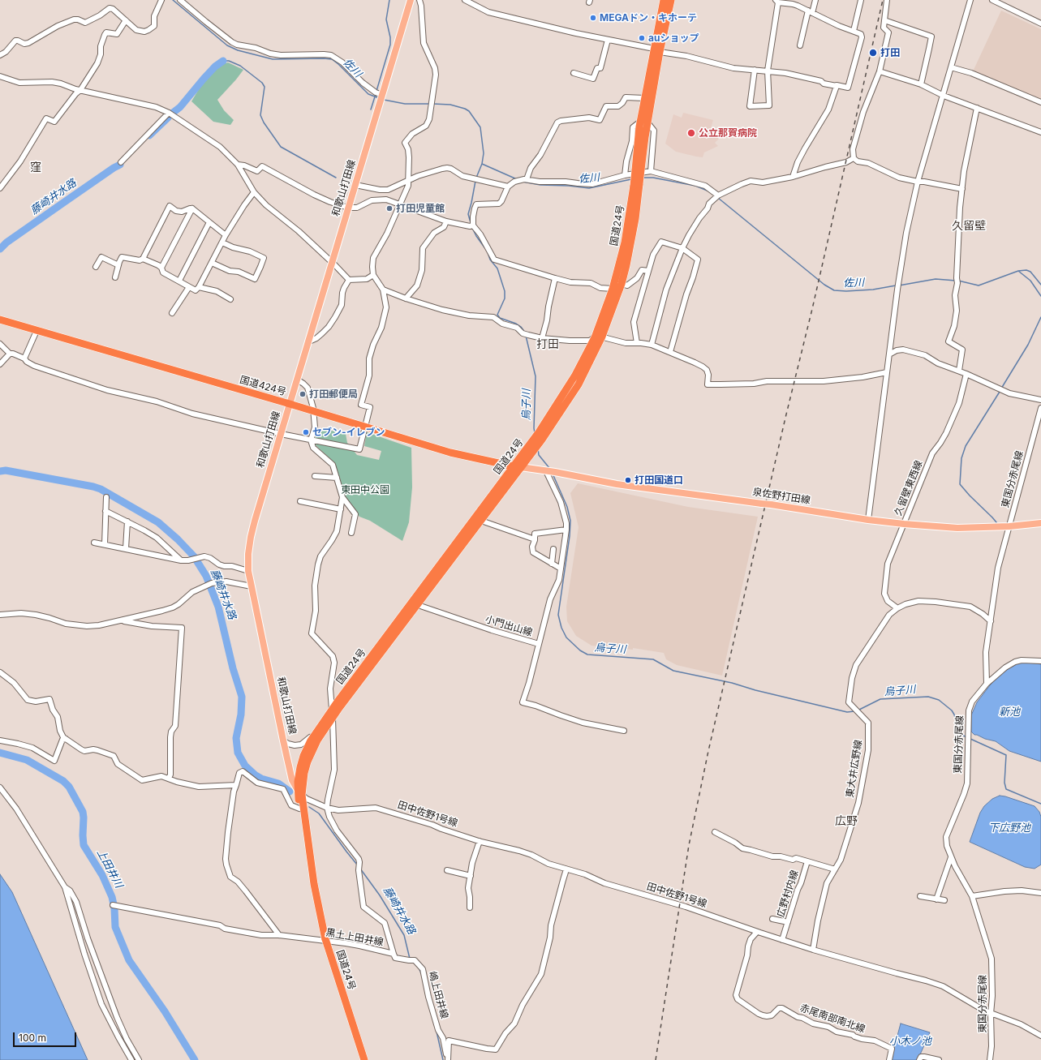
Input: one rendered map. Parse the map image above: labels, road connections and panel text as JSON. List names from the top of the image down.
{
  "streets": {
    "highway": ["国道24号", "国道424号"],
    "main road": ["和歌山打田線", "泉佐野打田線"],
    "street": [
      "東国分赤尾線",
      "久留壁東西線",
      "小門出山線",
      "東大井広野線",
      "田中佐野1号線",
      "広野村内線",
      "黒土上田井線",
      "嶋上田井線",
      "赤尾南部南北線"
    ]
  },
  "crossings": [
    ["和歌山打田線", "国道24号"],
    ["和歌山打田線", "国道424号"],
    ["和歌山打田線", "田中佐野1号線"],
    ["国道24号", "国道424号"],
    ["国道24号", "泉佐野打田線"],
    ["国道24号", "小門出山線"],
    ["国道24号", "田中佐野1号線"],
    ["国道24号", "黒土上田井線"],
    ["国道424号", "泉佐野打田線"],
    ["東国分赤尾線", "泉佐野打田線"],
    ["東国分赤尾線", "東大井広野線"],
    ["東国分赤尾線", "田中佐野1号線"],
    ["久留壁東西線", "泉佐野打田線"],
    ["久留壁東西線", "東大井広野線"],
    ["泉佐野打田線", "小門出山線"],
    ["東大井広野線", "田中佐野1号線"],
    ["東大井広野線", "広野村内線"],
    ["田中佐野1号線", "広野村内線"],
    ["田中佐野1号線", "黒土上田井線"],
    ["田中佐野1号線", "赤尾南部南北線"],
    ["黒土上田井線", "嶋上田井線"]
  ],
  "districts": [
    "窪",
    "久留壁",
    "打田",
    "広野"
  ],
  "water": [
    "佐川",
    "藤崎井水路",
    "烏子川",
    "新池",
    "下広野池",
    "上田井川",
    "小木ノ池"
  ],
  "parks": ["東田中公園"],
  "places": [
    "MEGAドン・キホーテ",
    "auショップ",
    "打田",
    "公立那賀病院",
    "打田児童館",
    "打田郵便局",
    "セブン-イレブン",
    "打田国道口"
  ],
  "scale_bar": "100 m"
}
